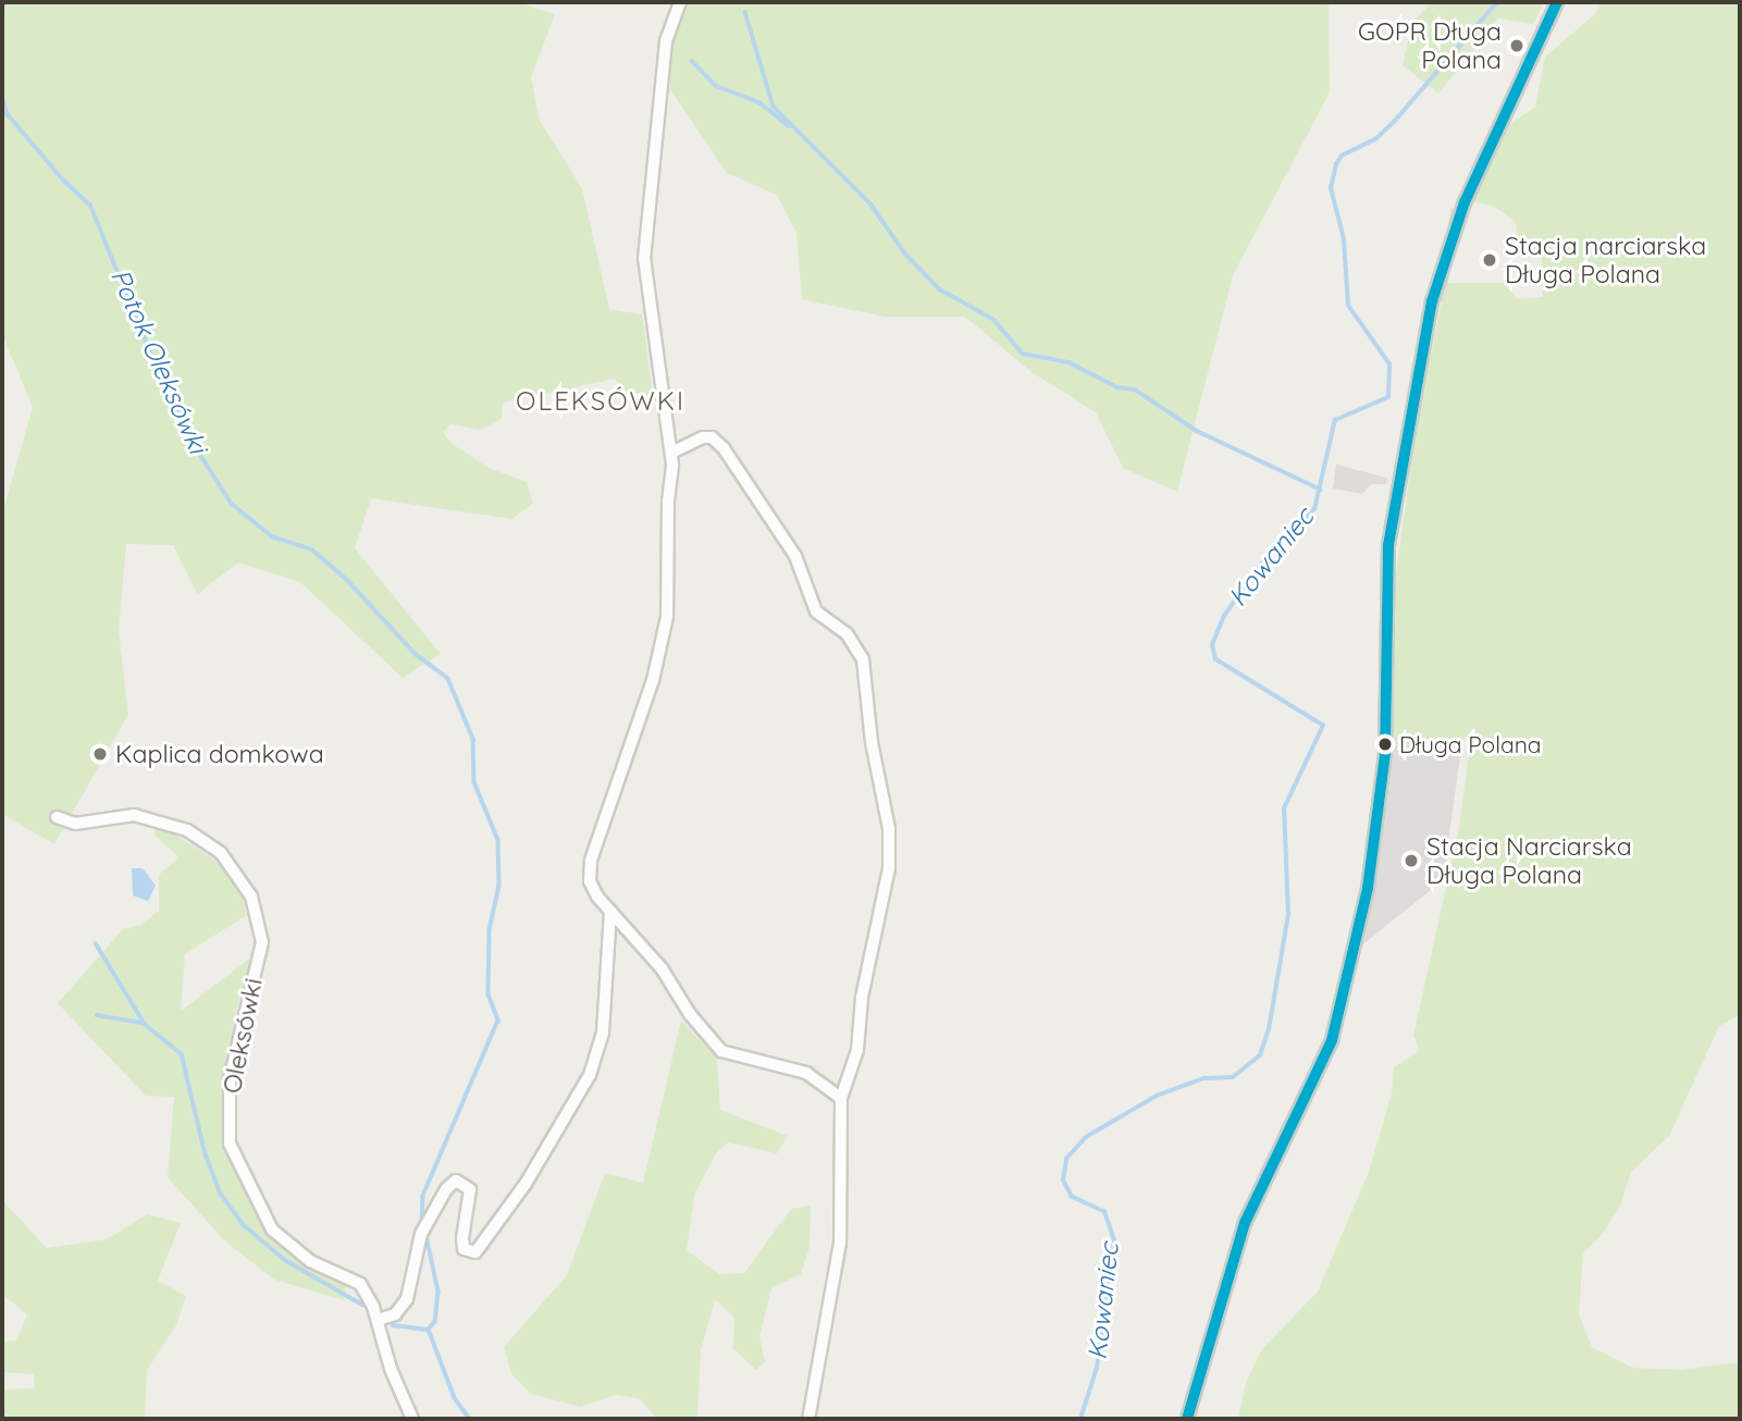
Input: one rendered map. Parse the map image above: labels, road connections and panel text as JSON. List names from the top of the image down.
{
  "streets": {
    "street": ["Oleksówki"]
  },
  "districts": ["OLEKSÓWKI"],
  "water": ["Potok Oleksówki", "Kowaniec"],
  "places": [
    "GOPR Długa Polana",
    "Stacja narciarska Długa Polana",
    "Długa Polana",
    "Kaplica domkowa",
    "Stacja Narciarska Długa Polana"
  ]
}
